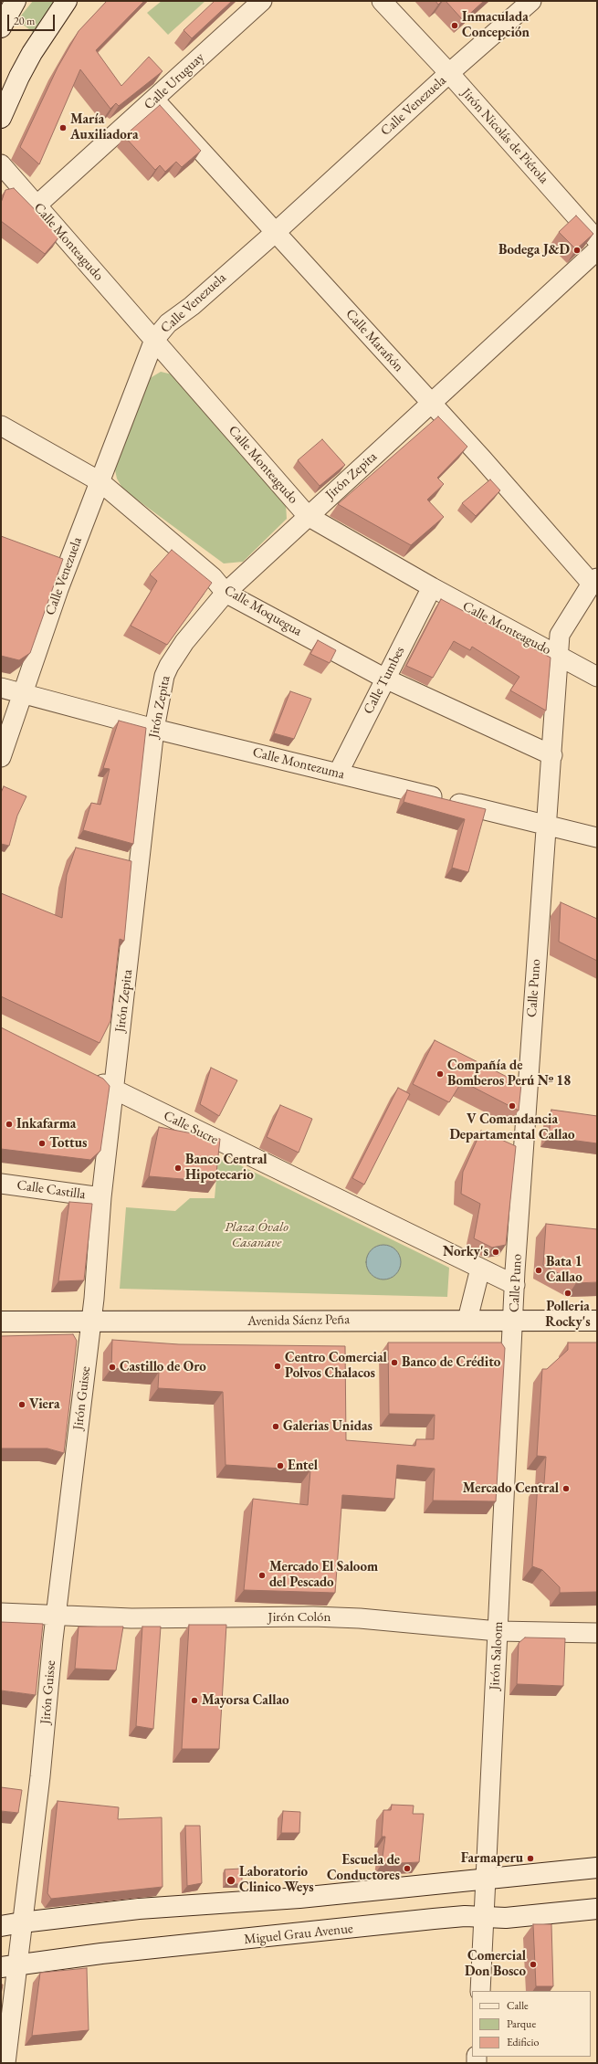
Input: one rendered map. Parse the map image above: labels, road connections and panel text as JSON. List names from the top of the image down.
{
  "streets": {
    "main road": ["Avenida Sáenz Peña", "Miguel Grau Avenue"],
    "street": [
      "Calle Uruguay",
      "Calle Venezuela",
      "Jirón Nicolás de Piérola",
      "Calle Monteagudo",
      "Calle Marañón",
      "Jirón Zepita",
      "Calle Moquegua",
      "Calle Tumbes",
      "Calle Montezuma",
      "Calle Puno",
      "Calle Sucre",
      "Calle Castilla",
      "Jirón Guisse",
      "Jirón Colón",
      "Jirón Saloom"
    ]
  },
  "crossings": [
    ["Calle Uruguay", "Calle Monteagudo"],
    ["Calle Uruguay", "Calle Marañón"],
    ["Calle Venezuela", "Jirón Nicolás de Piérola"],
    ["Calle Venezuela", "Calle Monteagudo"],
    ["Calle Venezuela", "Calle Marañón"],
    ["Calle Venezuela", "Calle Moquegua"],
    ["Calle Venezuela", "Calle Montezuma"],
    ["Calle Monteagudo", "Jirón Zepita"],
    ["Calle Monteagudo", "Calle Tumbes"],
    ["Calle Monteagudo", "Calle Puno"],
    ["Calle Marañón", "Jirón Zepita"],
    ["Calle Marañón", "Calle Puno"],
    ["Jirón Zepita", "Calle Moquegua"],
    ["Jirón Zepita", "Calle Montezuma"],
    ["Jirón Zepita", "Calle Sucre"],
    ["Jirón Zepita", "Calle Castilla"],
    ["Jirón Zepita", "Avenida Sáenz Peña"],
    ["Jirón Zepita", "Jirón Guisse"],
    ["Calle Moquegua", "Calle Tumbes"],
    ["Calle Moquegua", "Calle Puno"],
    ["Calle Tumbes", "Calle Montezuma"],
    ["Calle Montezuma", "Calle Puno"],
    ["Calle Puno", "Calle Sucre"],
    ["Calle Puno", "Avenida Sáenz Peña"],
    ["Calle Puno", "Jirón Saloom"],
    ["Avenida Sáenz Peña", "Jirón Guisse"],
    ["Avenida Sáenz Peña", "Jirón Saloom"],
    ["Jirón Guisse", "Jirón Colón"],
    ["Jirón Guisse", "Miguel Grau Avenue"],
    ["Jirón Colón", "Jirón Saloom"],
    ["Jirón Saloom", "Miguel Grau Avenue"]
  ],
  "parks": ["Plaza Óvalo Casanave"],
  "places": [
    "Inmaculada Concepción",
    "María Auxiliadora",
    "Bodega J&D",
    "Compañía de Bomberos Perú Nº 18",
    "V Comandancia Departamental Callao",
    "Inkafarma",
    "Tottus",
    "Banco Central Hipotecario",
    "Norky's",
    "Bata 1 Callao",
    "Polleria Rocky's",
    "Banco de Crédito",
    "Centro Comercial Polvos Chalacos",
    "Castillo de Oro",
    "Viera",
    "Galerias Unidas",
    "Entel",
    "Mercado Central",
    "Mercado El Saloom del Pescado",
    "Mayorsa Callao",
    "Farmaperu",
    "Escuela de Conductores",
    "Laboratorio Clinico Weys",
    "Comercial Don Bosco"
  ],
  "legend": ["Calle", "Parque", "Edificio"],
  "scale_bar": "20 m"
}
